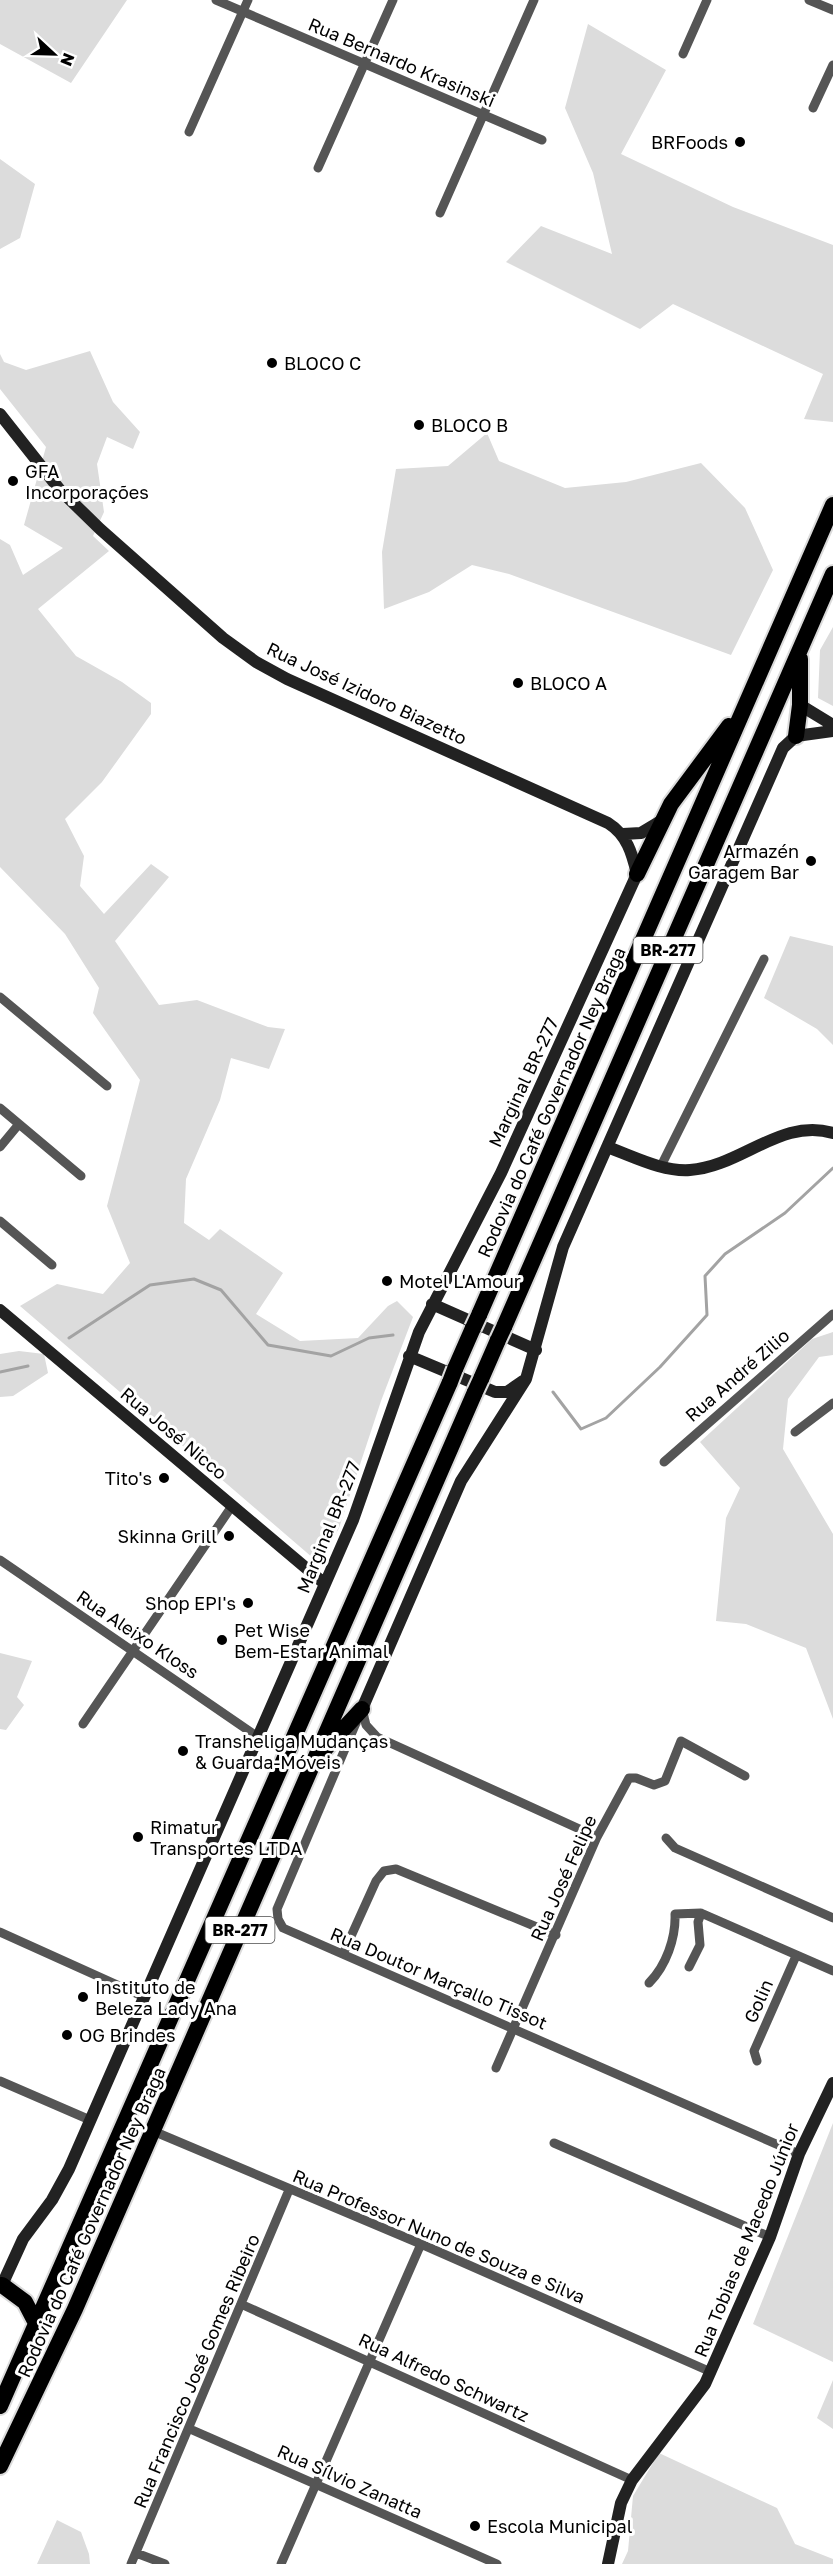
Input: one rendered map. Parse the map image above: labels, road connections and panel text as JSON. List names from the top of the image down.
{
  "streets": {
    "highway": ["BR-277", "Rodovia do Café Governador Ney Braga"],
    "street": [
      "Rua Bernardo Krasinski",
      "Rua José Izidoro Biazetto",
      "Marginal BR-277",
      "Rua André Zilio",
      "Rua José Nicco",
      "Rua Aleixo Kloss",
      "Rua José Felipe",
      "Rua Doutor Marçallo Tissot",
      "Golin",
      "Rua Professor Nuno de Souza e Silva",
      "Rua Tobias de Macedo Júnior",
      "Rua Francisco José Gomes Ribeiro",
      "Rua Alfredo Schwartz",
      "Rua Sílvio Zanatta"
    ]
  },
  "crossings": [
    ["Marginal BR-277", "Rua José Nicco"],
    ["Marginal BR-277", "Rua Aleixo Kloss"],
    ["Rodovia do Café Governador Ney Braga", "Rua Professor Nuno de Souza e Silva"],
    ["Rua José Felipe", "Rua Doutor Marçallo Tissot"],
    ["Rua Doutor Marçallo Tissot", "Rua Tobias de Macedo Júnior"],
    ["Rua Professor Nuno de Souza e Silva", "Rua Tobias de Macedo Júnior"],
    ["Rua Professor Nuno de Souza e Silva", "Rua Francisco José Gomes Ribeiro"],
    ["Rua Tobias de Macedo Júnior", "Rua Alfredo Schwartz"],
    ["Rua Francisco José Gomes Ribeiro", "Rua Alfredo Schwartz"],
    ["Rua Francisco José Gomes Ribeiro", "Rua Sílvio Zanatta"]
  ],
  "places": [
    "BRFoods",
    "BLOCO C",
    "BLOCO B",
    "GFA Incorporações",
    "BLOCO A",
    "Armazén Garagem Bar",
    "Motel L'Amour",
    "Tito's",
    "Skinna Grill",
    "Shop EPI's",
    "Pet Wise Bem-Estar Animal",
    "Transheliga Mudanças & Guarda-Móveis",
    "Rimatur Transportes LTDA",
    "Instituto de Beleza Lady Ana",
    "OG Brindes",
    "Escola Municipal"
  ],
  "north": "right"
}
